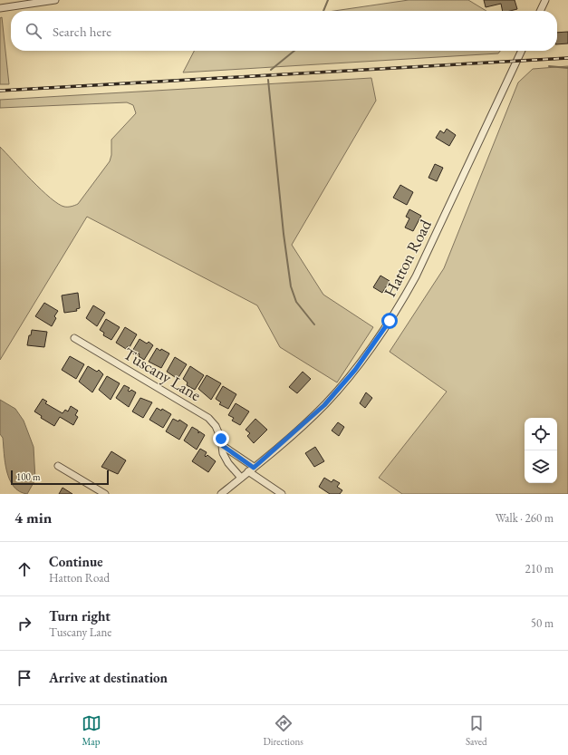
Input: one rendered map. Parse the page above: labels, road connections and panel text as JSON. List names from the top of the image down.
{
  "streets": {
    "street": ["Hatton Road", "Tuscany Lane"]
  },
  "crossings": [
    ["Hatton Road", "Tuscany Lane"]
  ],
  "scale_bar": "100 m",
  "page": {
    "search": "Search here",
    "scale": "100 m",
    "heading": ["4 min", "Walk · 260 m"],
    "list": [
      ["Continue", "Hatton Road", "210 m"],
      ["Turn right", "Tuscany Lane", "50 m"],
      "Arrive at destination"
    ],
    "nav": ["Map", "Directions", "Saved"]
  }
}
